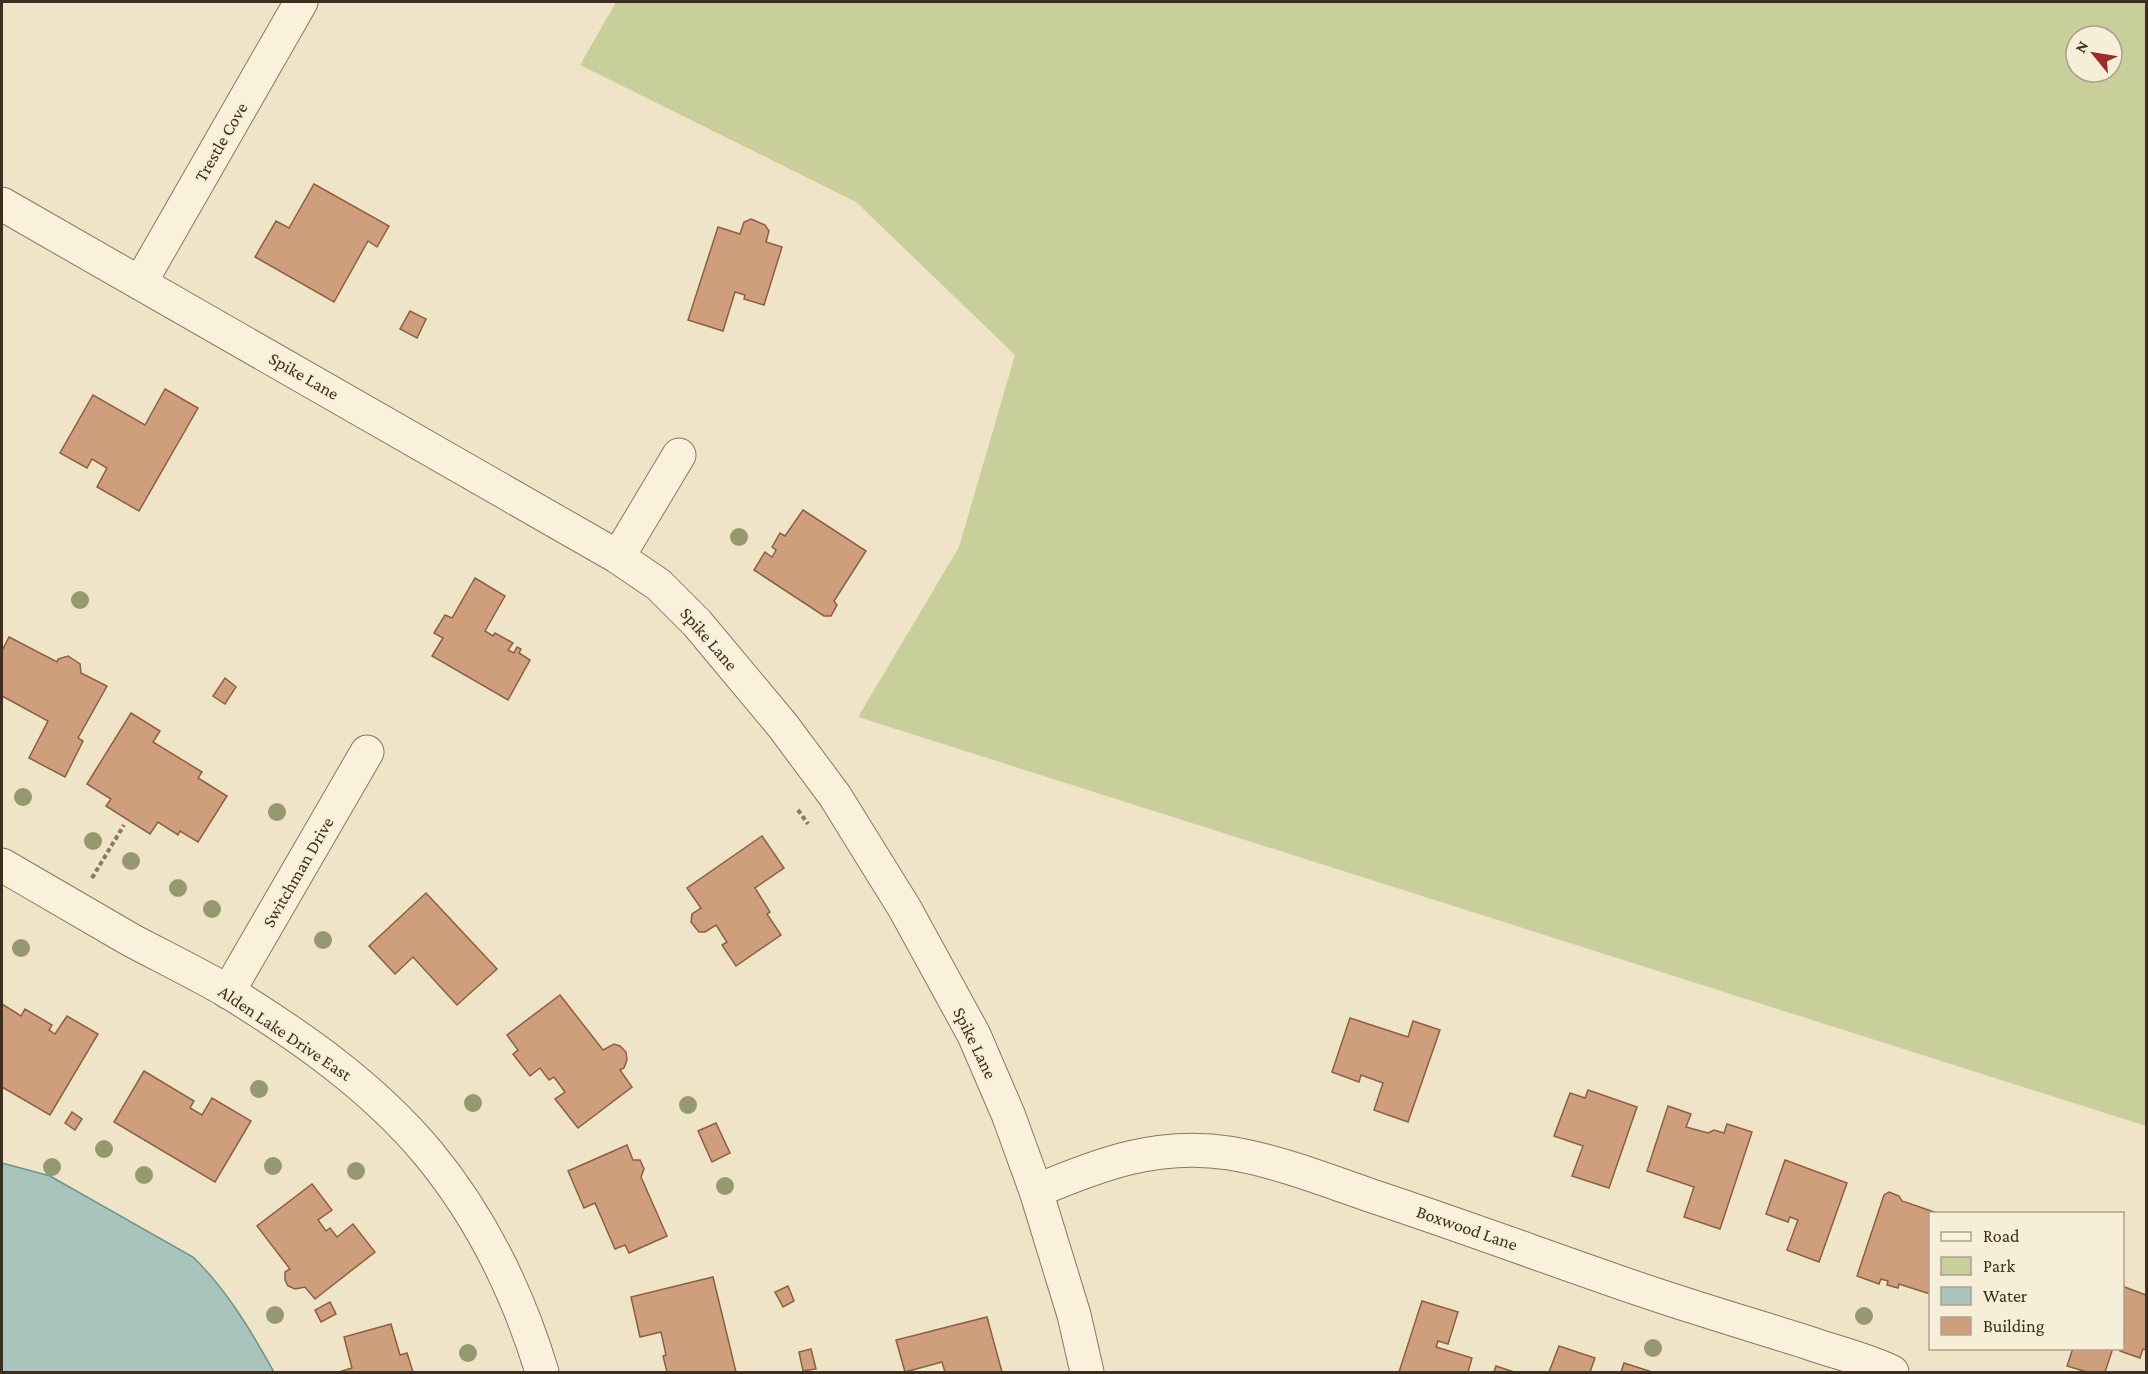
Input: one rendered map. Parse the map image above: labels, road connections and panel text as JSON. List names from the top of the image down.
{
  "streets": {
    "street": [
      "Trestle Cove",
      "Spike Lane",
      "Switchman Drive",
      "Alden Lake Drive East",
      "Boxwood Lane"
    ]
  },
  "crossings": [
    ["Trestle Cove", "Spike Lane"],
    ["Spike Lane", "Boxwood Lane"],
    ["Switchman Drive", "Alden Lake Drive East"]
  ],
  "legend": [
    "Road",
    "Park",
    "Water",
    "Building"
  ],
  "north": "top left"
}
